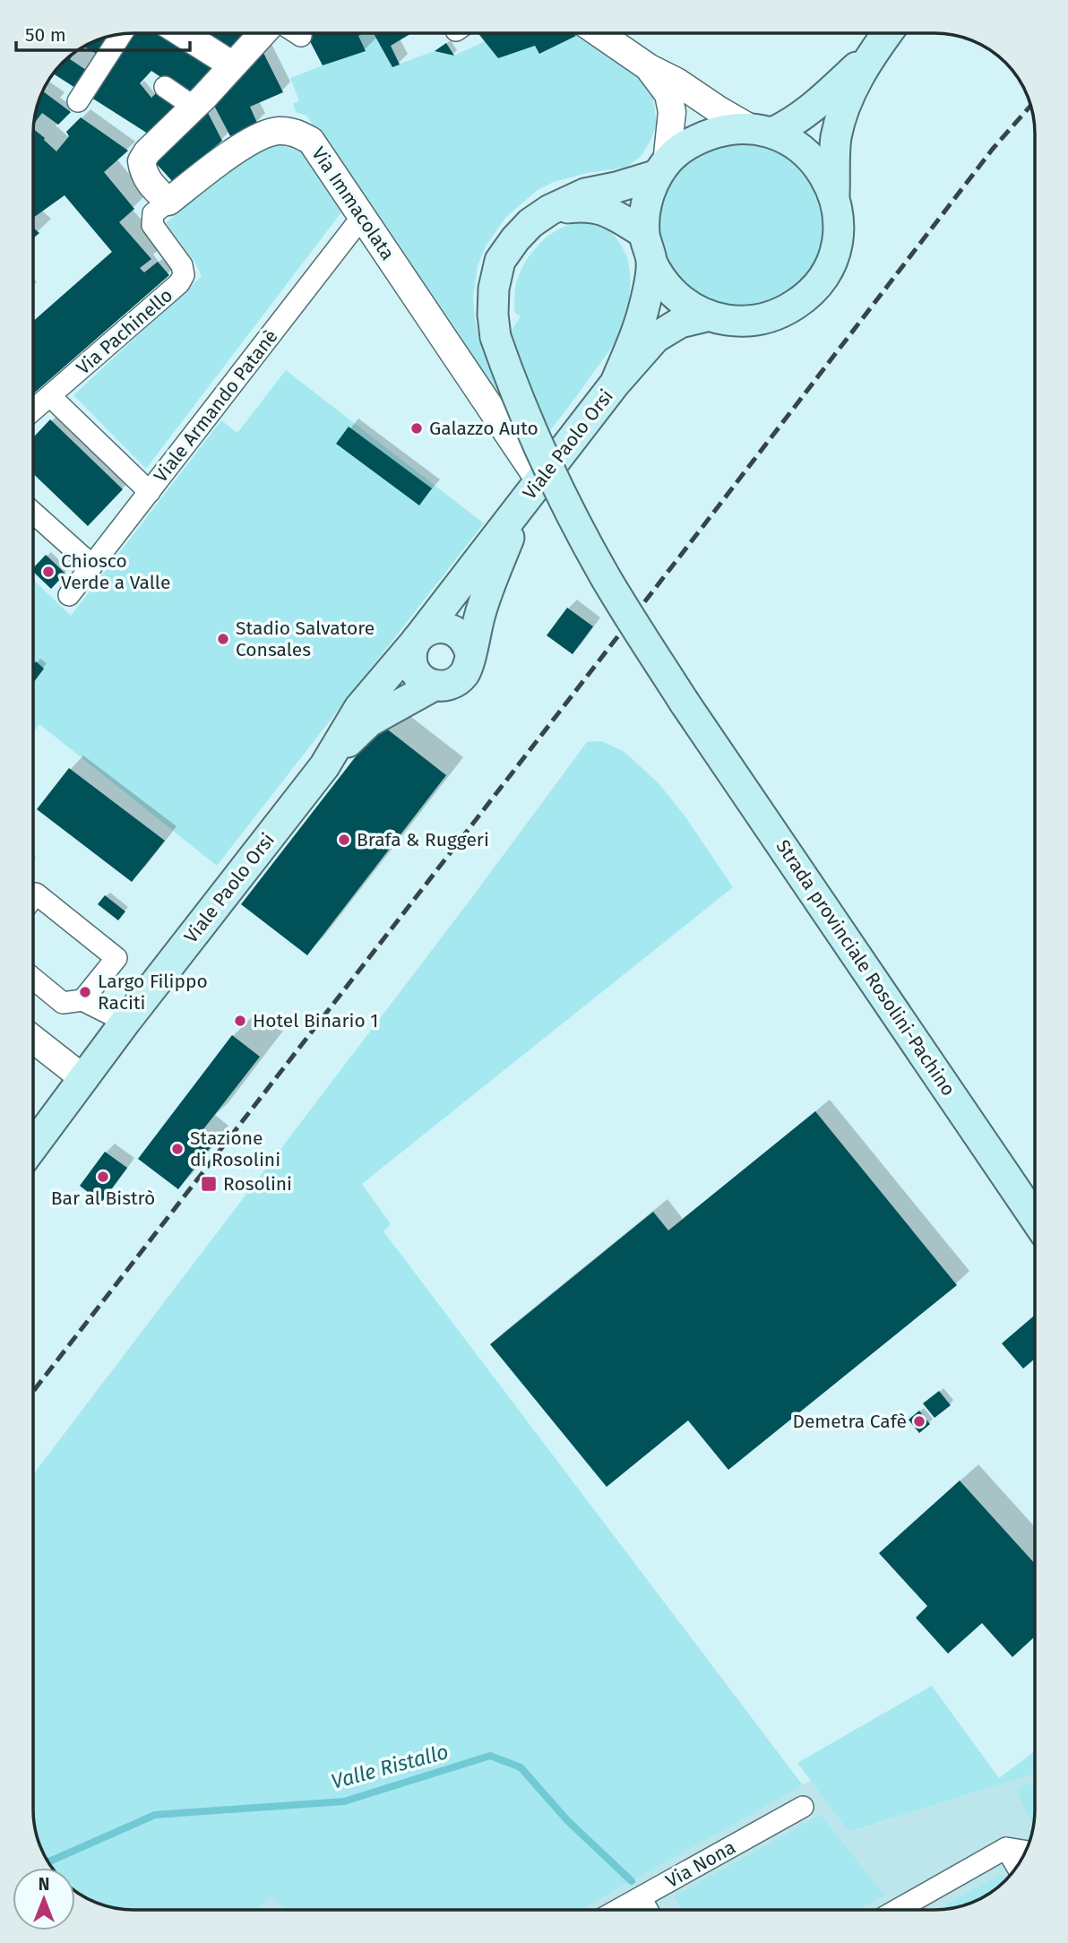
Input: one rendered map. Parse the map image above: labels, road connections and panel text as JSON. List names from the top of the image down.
{
  "streets": {
    "main road": ["Viale Paolo Orsi", "Strada provinciale Rosolini-Pachino"],
    "street": [
      "Via Immacolata",
      "Via Pachinello",
      "Viale Armando Patanè",
      "Via Nona"
    ]
  },
  "crossings": [
    ["Via Immacolata", "Via Pachinello"],
    ["Via Immacolata", "Viale Armando Patanè"],
    ["Via Immacolata", "Viale Paolo Orsi"]
  ],
  "water": ["Valle Ristallo"],
  "places": {
    "other": [
      "Galazzo Auto",
      "Chiosco Verde a Valle",
      "Stadio Salvatore Consales",
      "Brafa & Ruggeri",
      "Largo Filippo Raciti",
      "Hotel Binario 1",
      "Stazione di Rosolini",
      "Bar al Bistrò",
      "Demetra Cafè"
    ],
    "transit": ["Rosolini"]
  },
  "scale_bar": "50 m",
  "north": "top"
}
